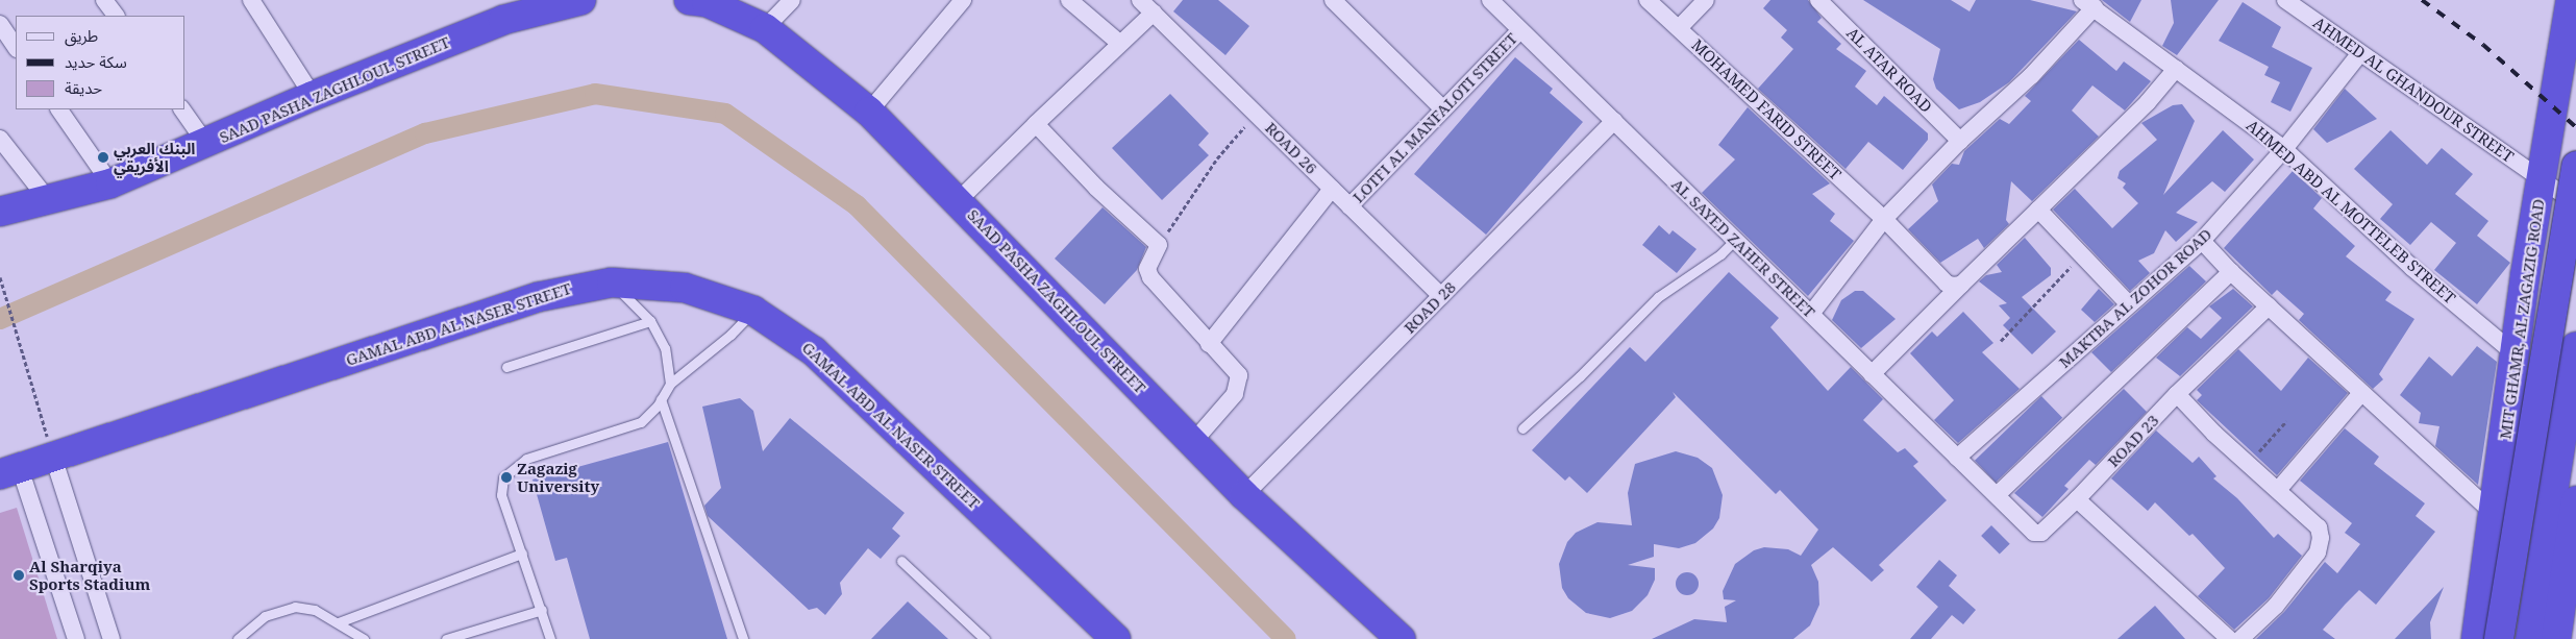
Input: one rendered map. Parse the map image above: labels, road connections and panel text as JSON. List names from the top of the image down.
{
  "streets": {
    "highway": ["SAAD PASHA ZAGHLOUL STREET", "MIT GHAMR, AL ZAGAZIG ROAD", "GAMAL ABD AL NASER STREET"],
    "street": [
      "AL ATAR ROAD",
      "AHMED AL GHANDOUR STREET",
      "MOHAMED FARID STREET",
      "LOTFI AL MANFALOTI STREET",
      "ROAD 26",
      "AHMED ABD AL MOTTELEB STREET",
      "AL SAYED ZAHER STREET",
      "MAKTBA AL ZOHOR ROAD",
      "ROAD 28",
      "ROAD 23"
    ]
  },
  "crossings": [
    ["SAAD PASHA ZAGHLOUL STREET", "ROAD 28"],
    ["AHMED AL GHANDOUR STREET", "MAKTBA AL ZOHOR ROAD"],
    ["AHMED AL GHANDOUR STREET", "MIT GHAMR, AL ZAGAZIG ROAD"],
    ["LOTFI AL MANFALOTI STREET", "ROAD 26"],
    ["LOTFI AL MANFALOTI STREET", "AL SAYED ZAHER STREET"],
    ["ROAD 26", "ROAD 28"],
    ["AHMED ABD AL MOTTELEB STREET", "MAKTBA AL ZOHOR ROAD"],
    ["AHMED ABD AL MOTTELEB STREET", "MIT GHAMR, AL ZAGAZIG ROAD"],
    ["AL SAYED ZAHER STREET", "MAKTBA AL ZOHOR ROAD"],
    ["AL SAYED ZAHER STREET", "ROAD 28"],
    ["AL SAYED ZAHER STREET", "ROAD 23"]
  ],
  "places": ["البنك العربي الأفريقي", "Zagazig University", "Al Sharqiya Sports Stadium"],
  "legend": ["طريق", "سكة حديد", "حديقة"]
}
